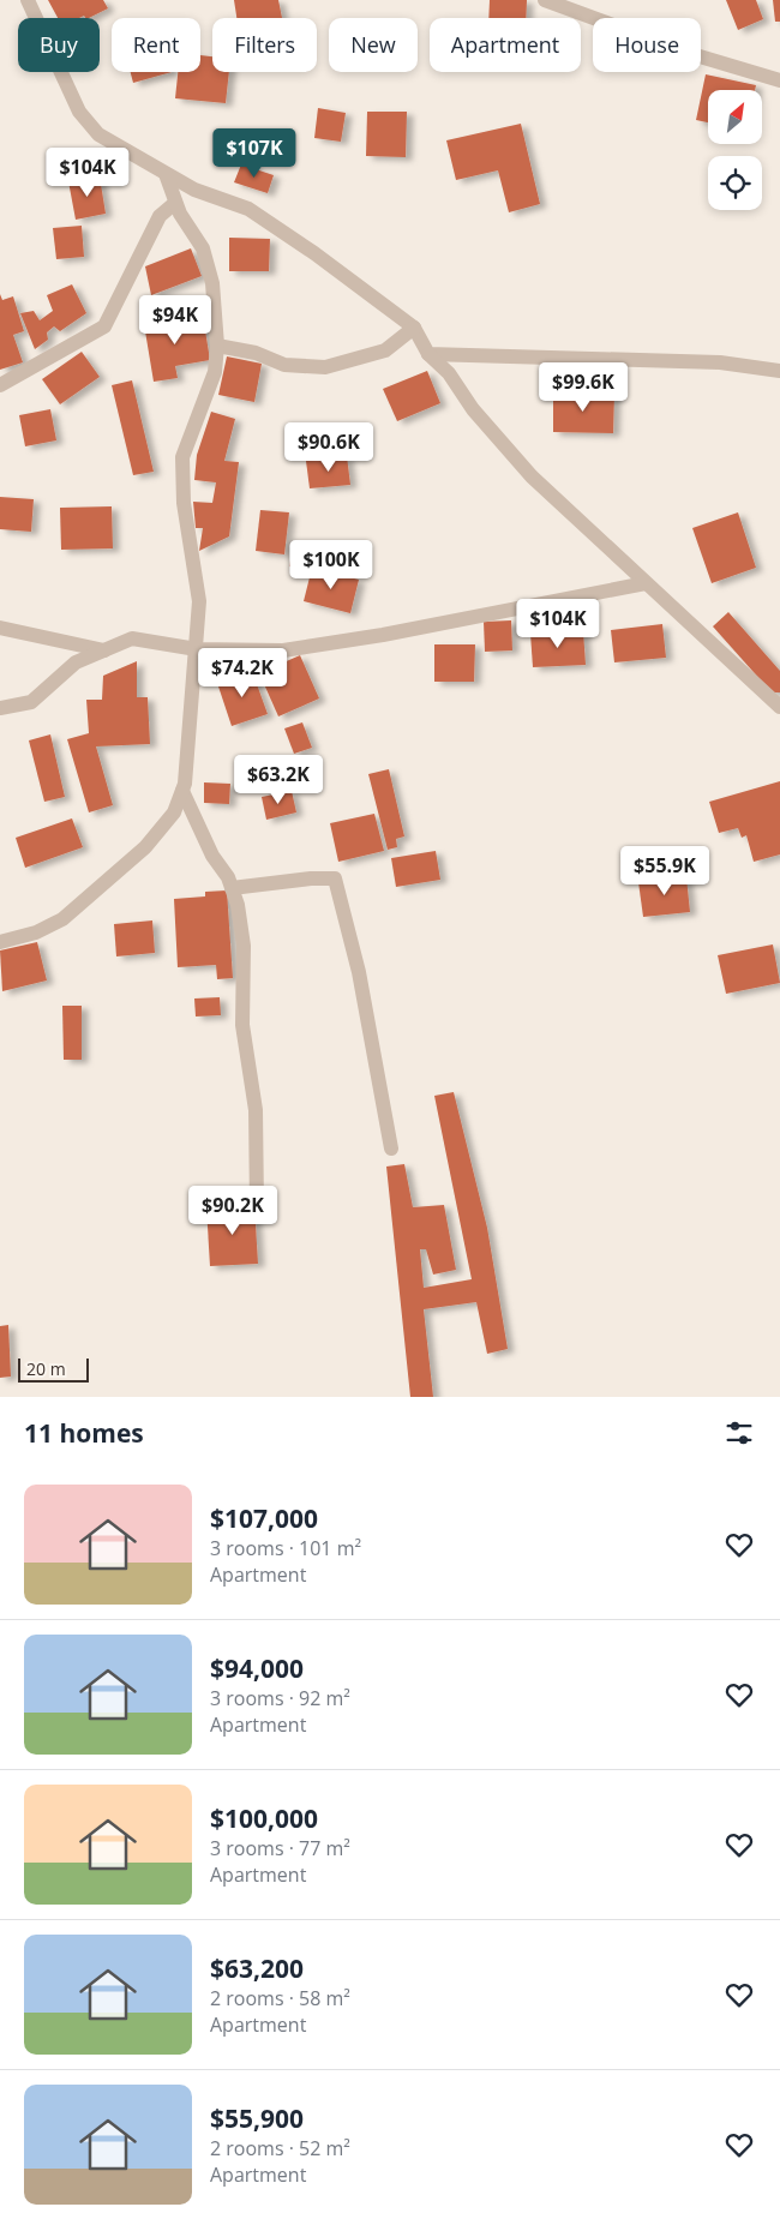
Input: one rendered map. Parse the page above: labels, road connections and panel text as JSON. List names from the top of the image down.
{
  "scale_bar": "20 m",
  "north": "top right",
  "page": {
    "chip": [
      "Buy",
      "Rent",
      "Filters",
      "New",
      "Apartment",
      "House"
    ],
    "price": [
      "$107K",
      "$104K",
      "$94K",
      "$99.6K",
      "$90.6K",
      "$100K",
      "$104K",
      "$74.2K",
      "$63.2K",
      "$55.9K",
      "$90.2K"
    ],
    "scale": "20 m",
    "heading": "11 homes",
    "list": [
      {
        "name": "$107,000",
        "note": "3 rooms · 101 m² · Apartment"
      },
      {
        "name": "$94,000",
        "note": "3 rooms · 92 m² · Apartment"
      },
      {
        "name": "$100,000",
        "note": "3 rooms · 77 m² · Apartment"
      },
      {
        "name": "$63,200",
        "note": "2 rooms · 58 m² · Apartment"
      },
      {
        "name": "$55,900",
        "note": "2 rooms · 52 m² · Apartment"
      }
    ]
  }
}
